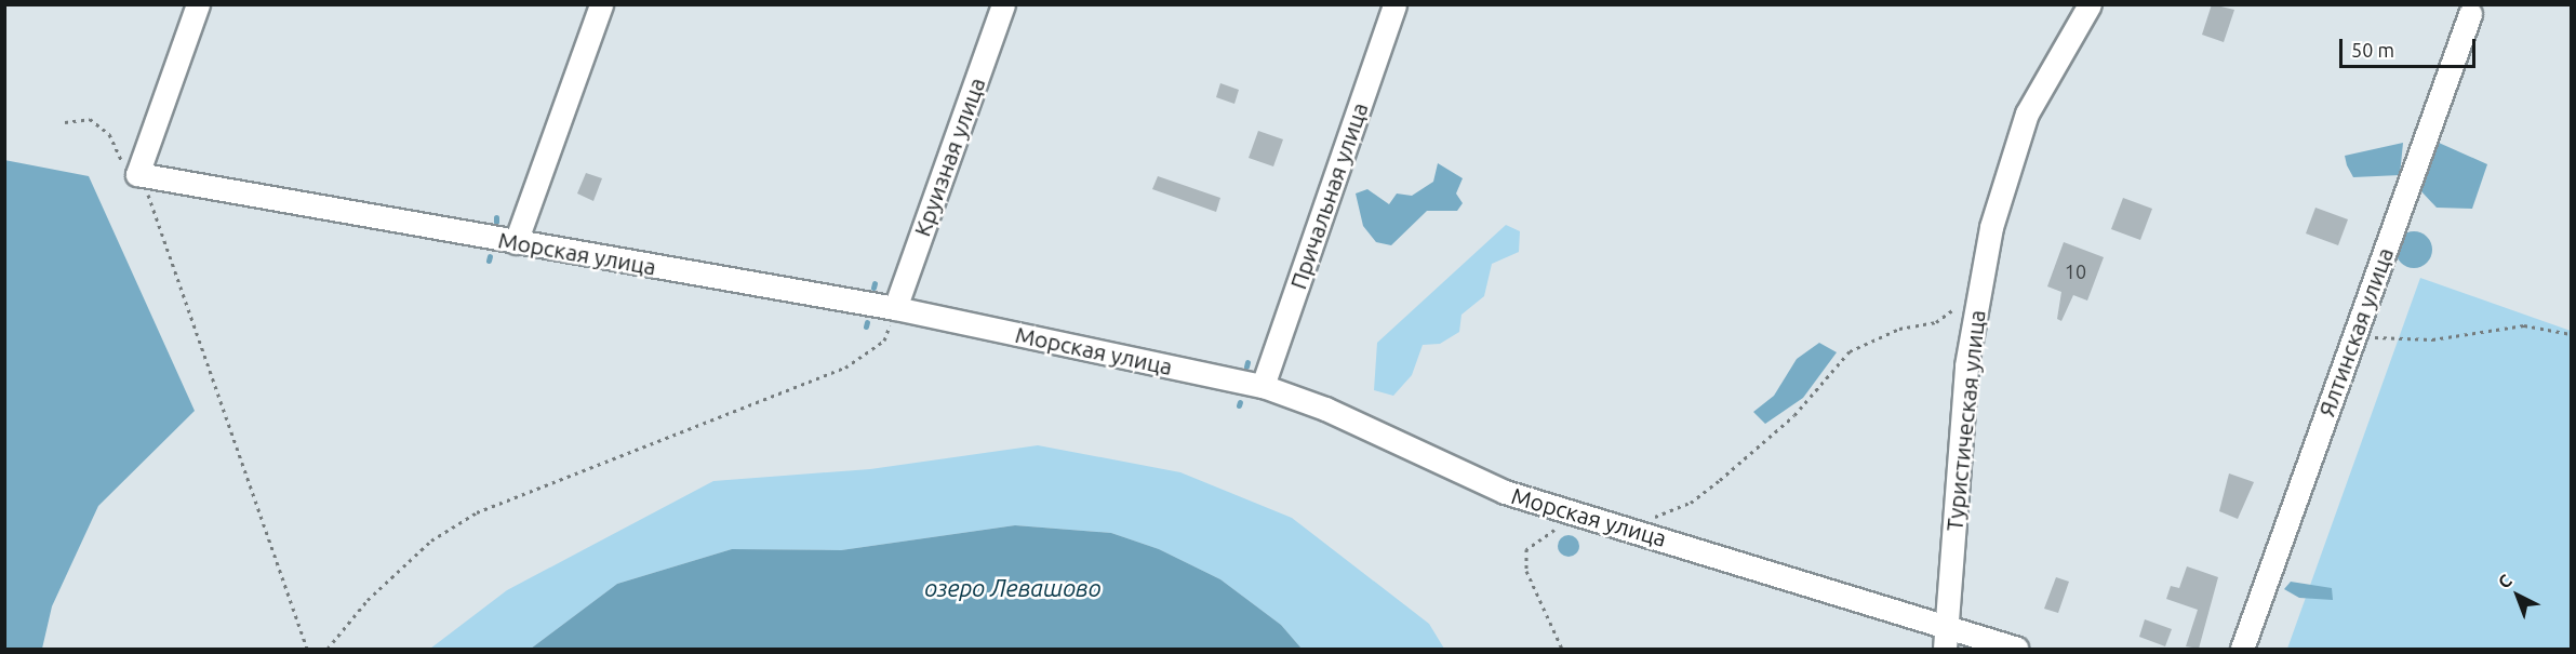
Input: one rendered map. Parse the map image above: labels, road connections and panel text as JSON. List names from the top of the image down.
{
  "streets": {
    "street": [
      "Круизная улица",
      "Причальная улица",
      "Морская улица",
      "Ялтинская улица",
      "Туристическая улица"
    ]
  },
  "crossings": [
    ["Круизная улица", "Морская улица"],
    ["Причальная улица", "Морская улица"],
    ["Морская улица", "Туристическая улица"]
  ],
  "water": ["озеро Левашово"],
  "house_numbers": ["10"],
  "scale_bar": "50 m",
  "north": "top left"
}
